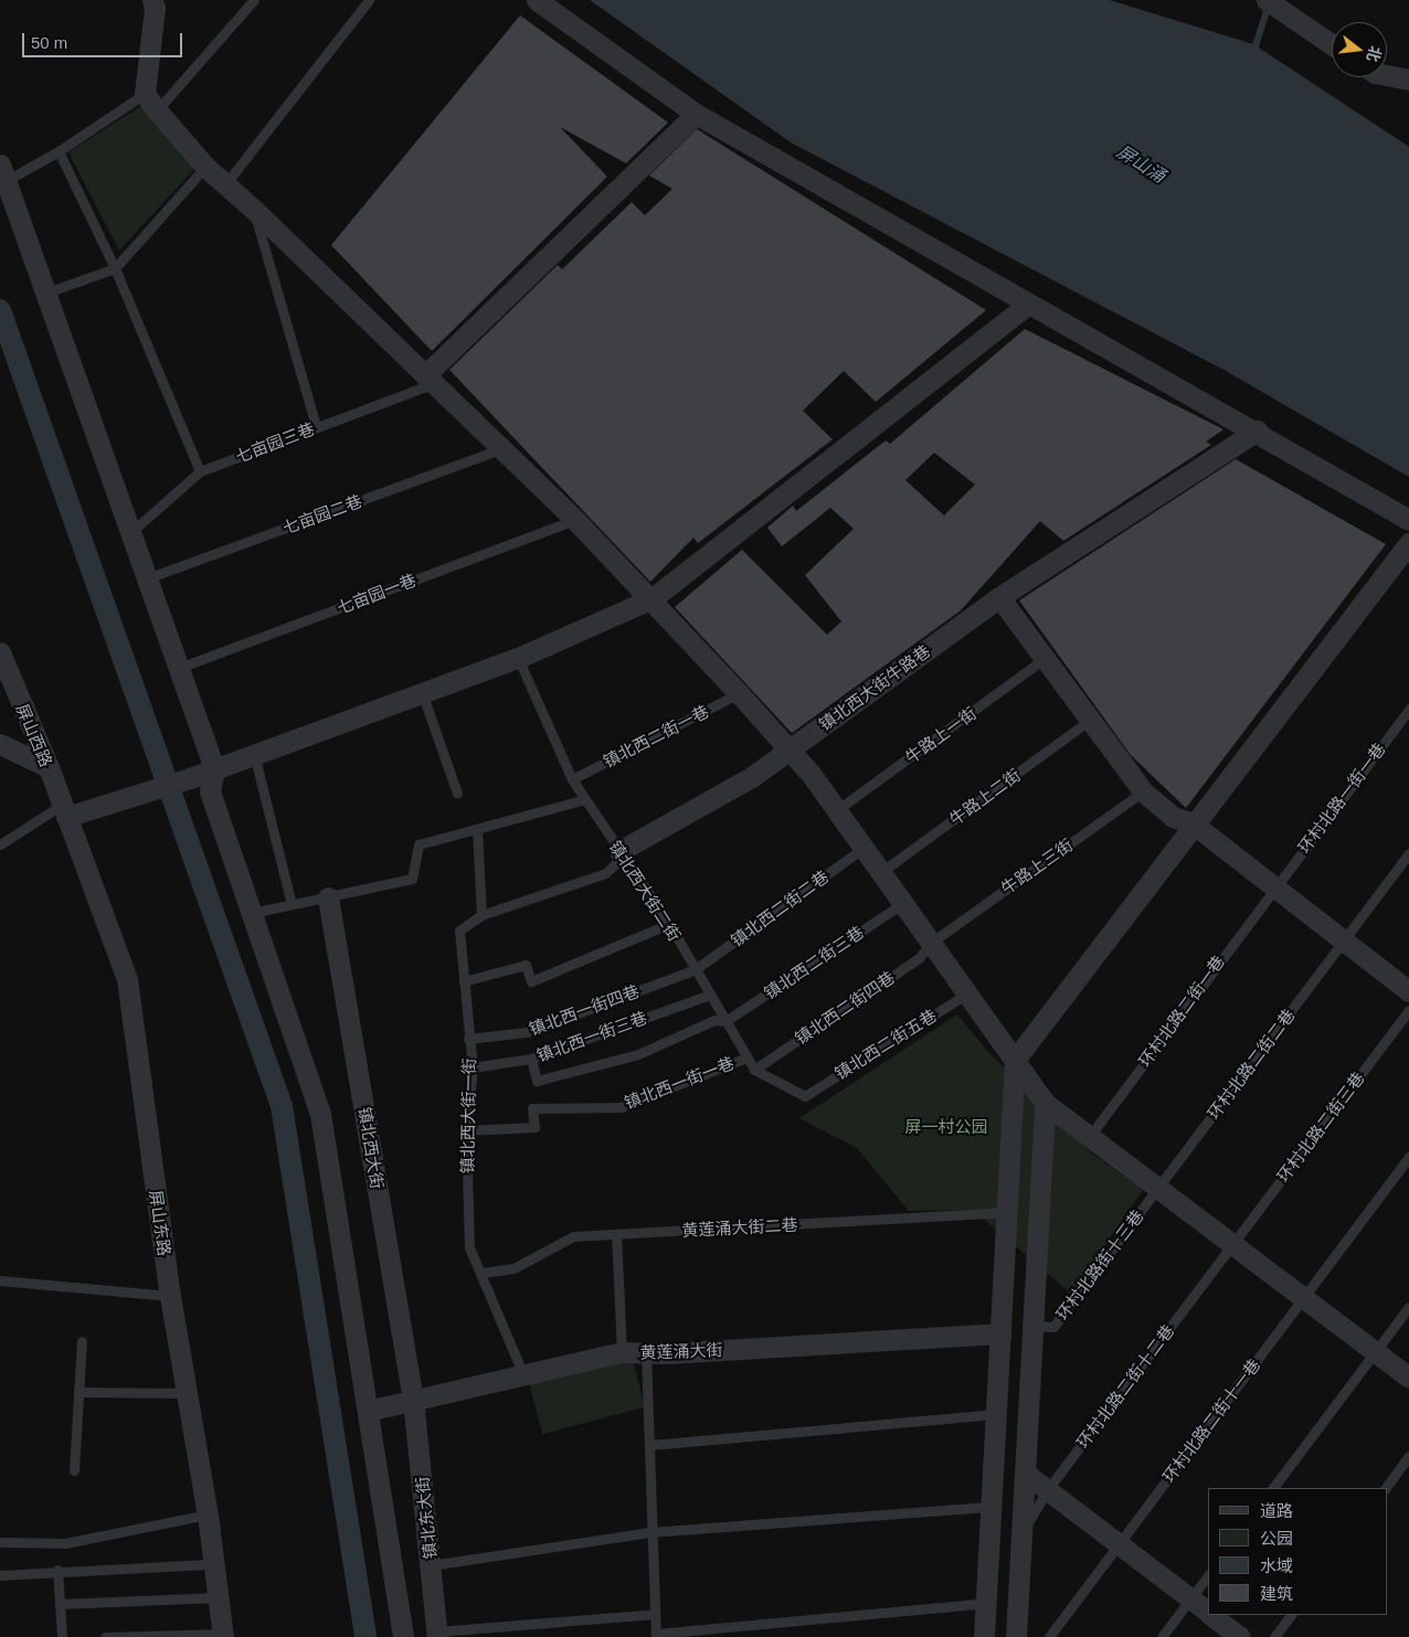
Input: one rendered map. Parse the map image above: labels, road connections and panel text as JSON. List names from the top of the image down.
{
  "streets": {
    "street": [
      "镇北西大街牛路巷",
      "屏山西路",
      "镇北西大街",
      "屏山东路",
      "黄莲涌大街",
      "镇北东大街"
    ],
    "lane": [
      "七亩园三巷",
      "七亩园二巷",
      "七亩园一巷",
      "牛路上一街",
      "镇北西二街一巷",
      "牛路上二街",
      "环村北路一街一巷",
      "牛路上三街",
      "镇北西大街二街",
      "镇北西二街二巷",
      "镇北西二街三巷",
      "镇北西二街四巷",
      "镇北西一街四巷",
      "环村北路二街一巷",
      "镇北西一街三巷",
      "镇北西二街五巷",
      "环村北路二街二巷",
      "镇北西一街一巷",
      "镇北西大街一街",
      "环村北路二街三巷",
      "黄莲涌大街二巷",
      "环村北路街十三巷",
      "环村北路二街十二巷",
      "环村北路二街十一巷"
    ]
  },
  "crossings": [
    ["镇北西大街牛路巷", "镇北西大街二街"],
    ["镇北西大街牛路巷", "镇北西大街一街"],
    ["屏山西路", "屏山东路"],
    ["镇北西二街一巷", "镇北西大街二街"],
    ["环村北路一街一巷", "环村北路二街一巷"],
    ["牛路上三街", "镇北西二街四巷"],
    ["镇北西大街二街", "镇北西二街二巷"],
    ["镇北西大街二街", "镇北西二街三巷"],
    ["镇北西大街二街", "镇北西二街四巷"],
    ["镇北西大街二街", "镇北西一街四巷"],
    ["镇北西大街二街", "镇北西一街三巷"],
    ["镇北西大街二街", "镇北西二街五巷"],
    ["镇北西大街二街", "镇北西一街一巷"],
    ["镇北西二街二巷", "镇北西一街四巷"],
    ["镇北西一街四巷", "镇北西大街一街"],
    ["镇北西一街三巷", "镇北西大街一街"],
    ["环村北路二街二巷", "环村北路街十三巷"],
    ["镇北西一街一巷", "镇北西大街一街"],
    ["镇北西大街一街", "黄莲涌大街二巷"],
    ["镇北西大街一街", "黄莲涌大街"],
    ["环村北路二街三巷", "环村北路二街十二巷"],
    ["镇北西大街", "黄莲涌大街"],
    ["镇北西大街", "镇北东大街"],
    ["黄莲涌大街", "镇北东大街"]
  ],
  "water": ["屏山涌"],
  "parks": ["屏一村公园"],
  "legend": [
    "道路",
    "公园",
    "水域",
    "建筑"
  ],
  "scale_bar": "50 m",
  "north": "right"
}
